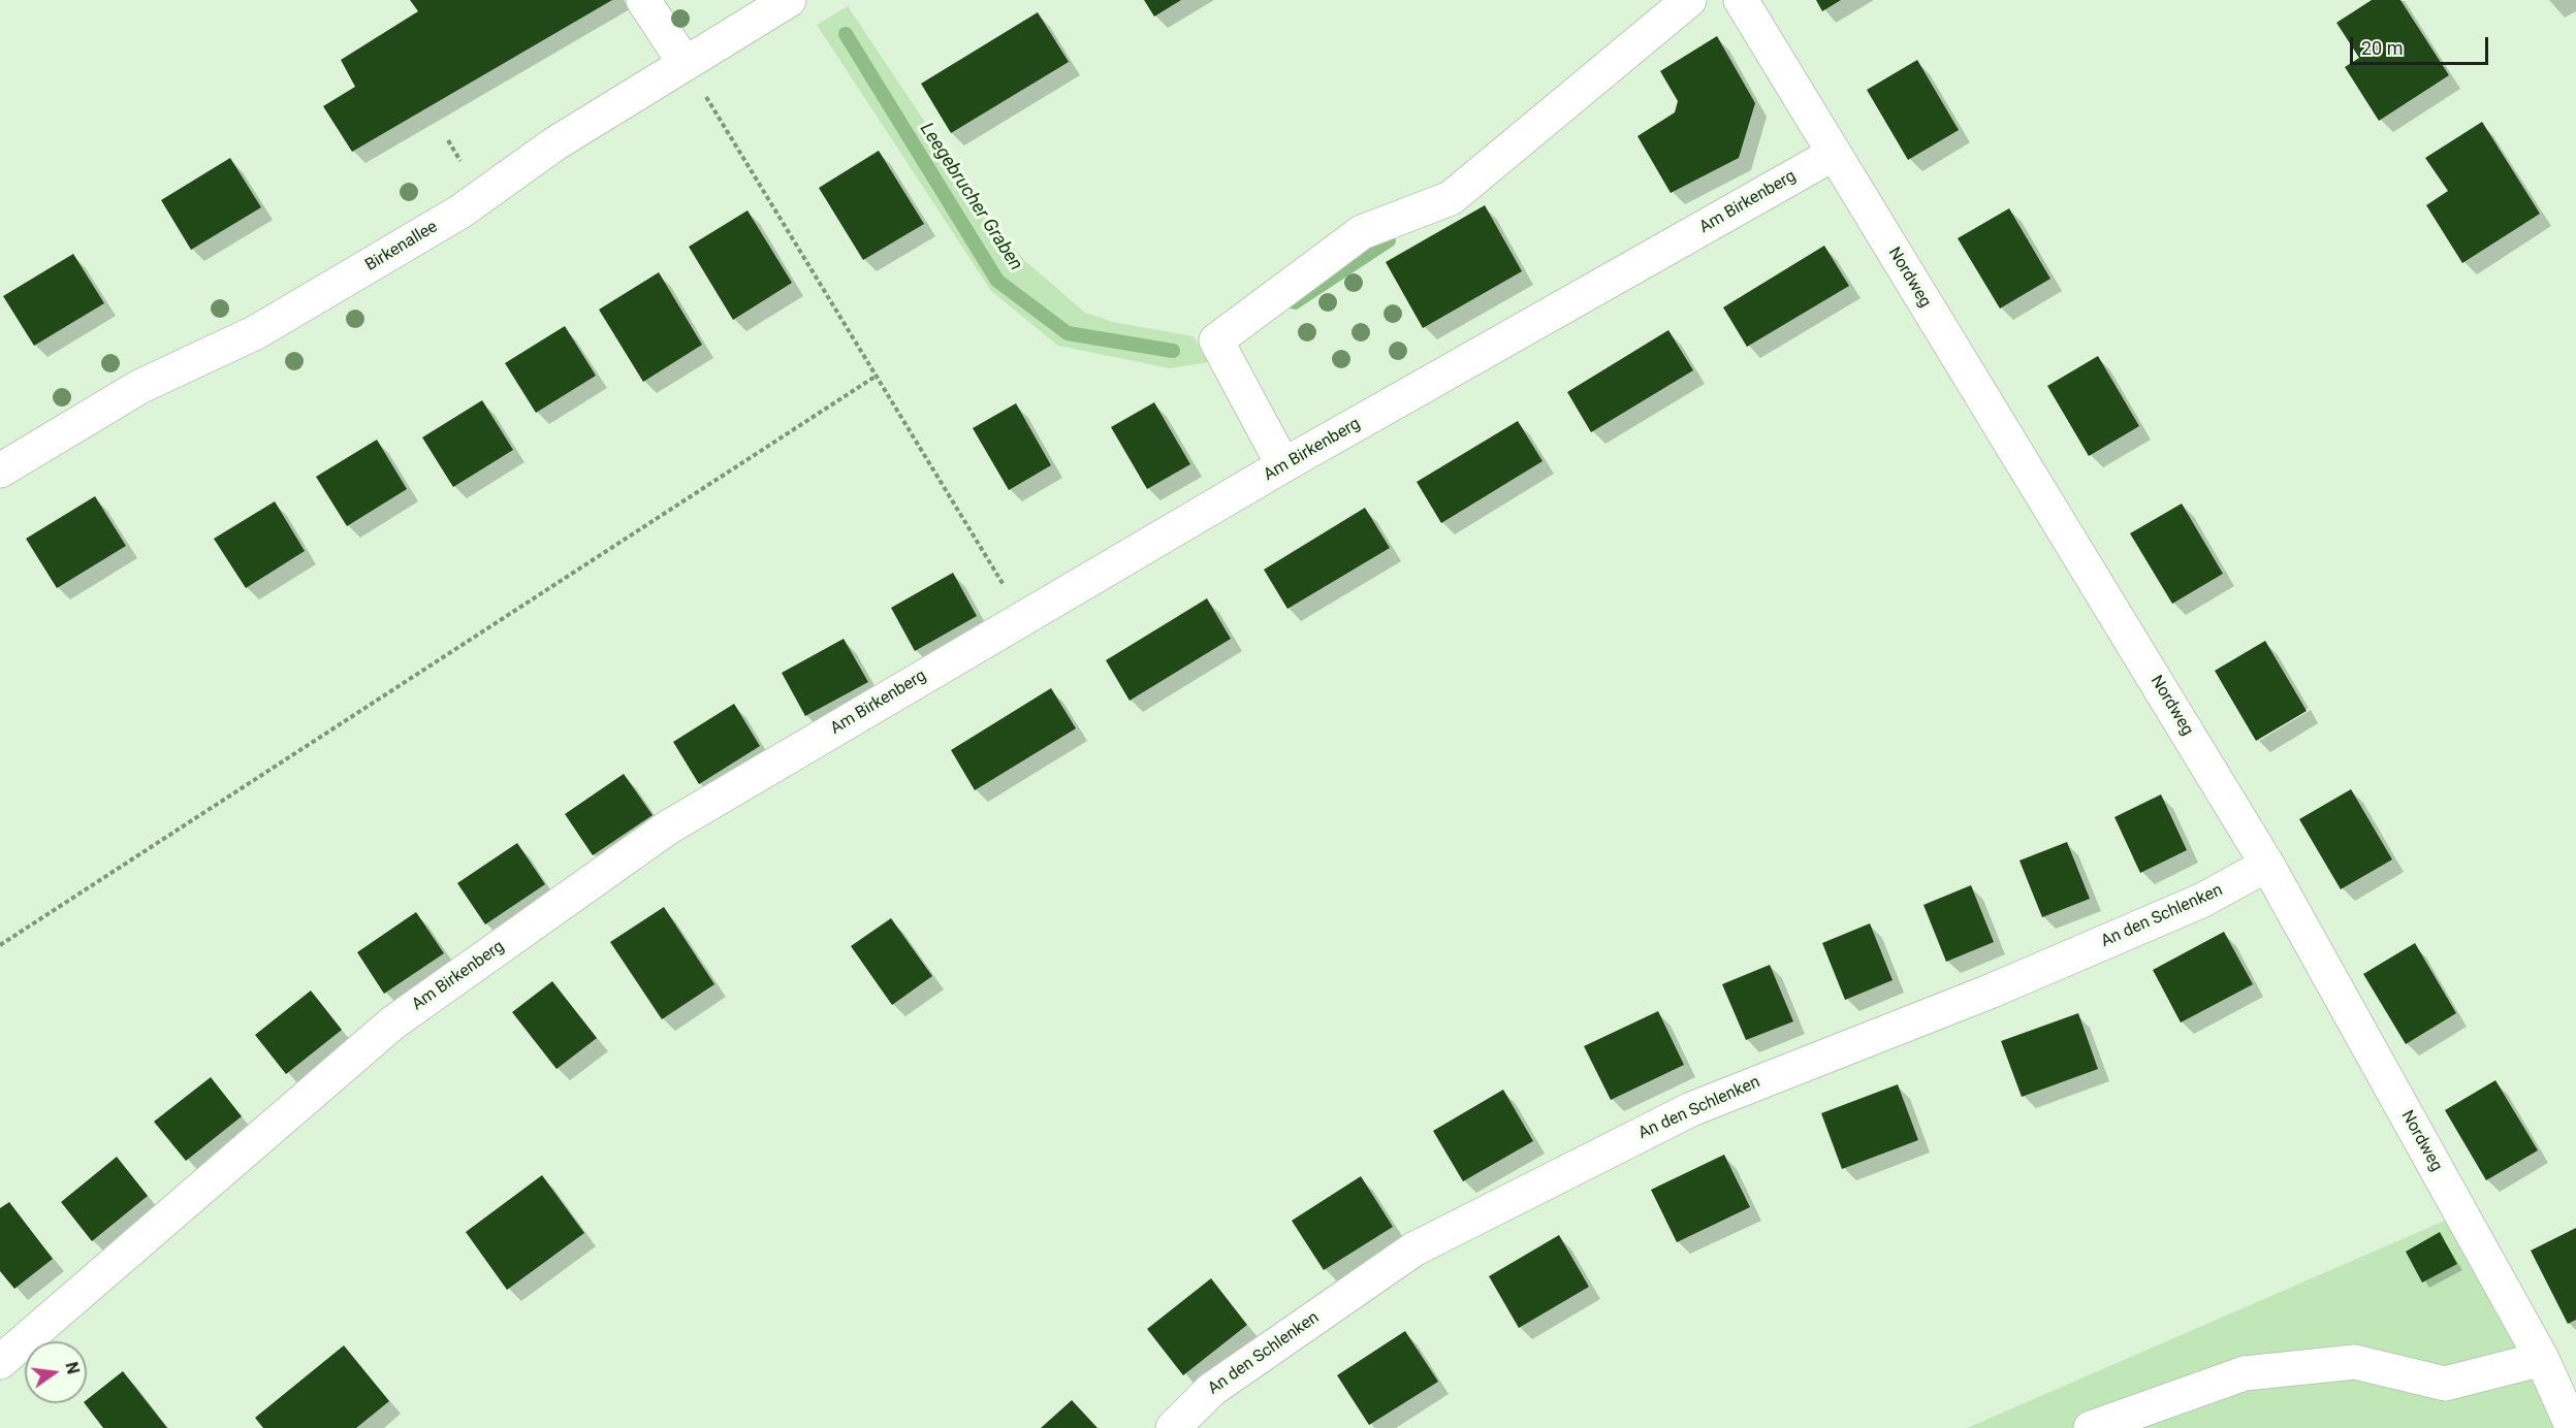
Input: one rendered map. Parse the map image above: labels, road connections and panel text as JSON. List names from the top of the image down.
{
  "streets": {
    "street": [
      "Am Birkenberg",
      "Birkenallee",
      "Nordweg",
      "An den Schlenken"
    ]
  },
  "crossings": [
    ["Am Birkenberg", "Nordweg"],
    ["Nordweg", "An den Schlenken"]
  ],
  "water": ["Leegebrucher Graben"],
  "scale_bar": "20 m",
  "north": "right"
}
